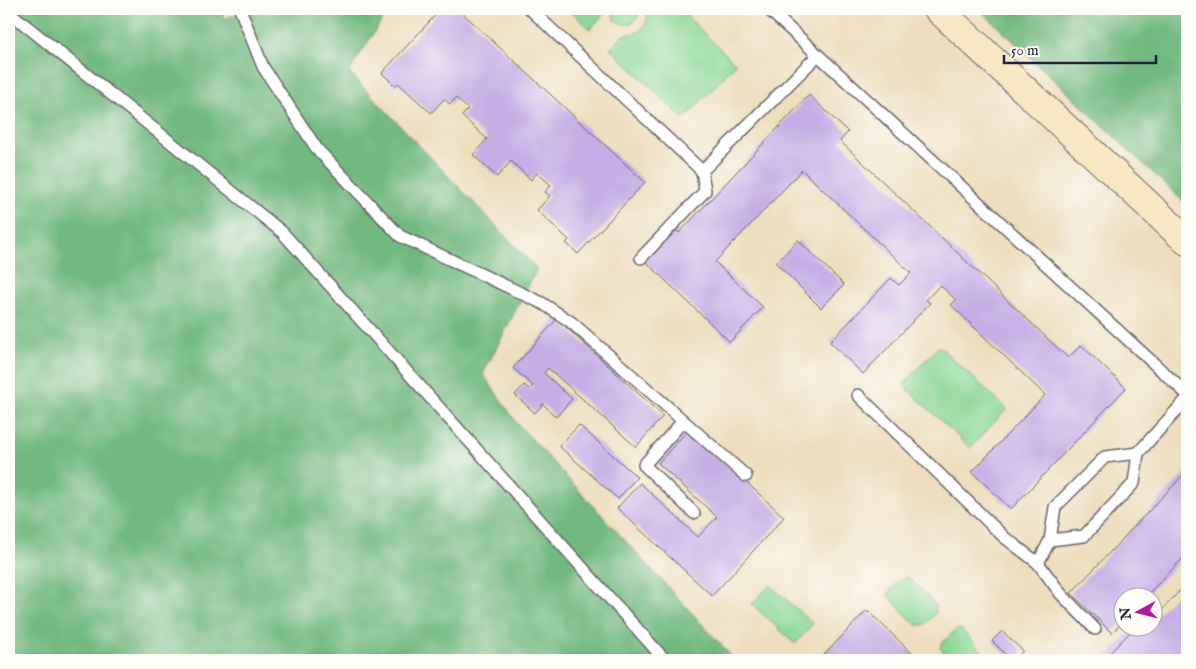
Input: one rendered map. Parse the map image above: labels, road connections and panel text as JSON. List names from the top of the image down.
{
  "scale_bar": "50 m",
  "north": "left"
}
